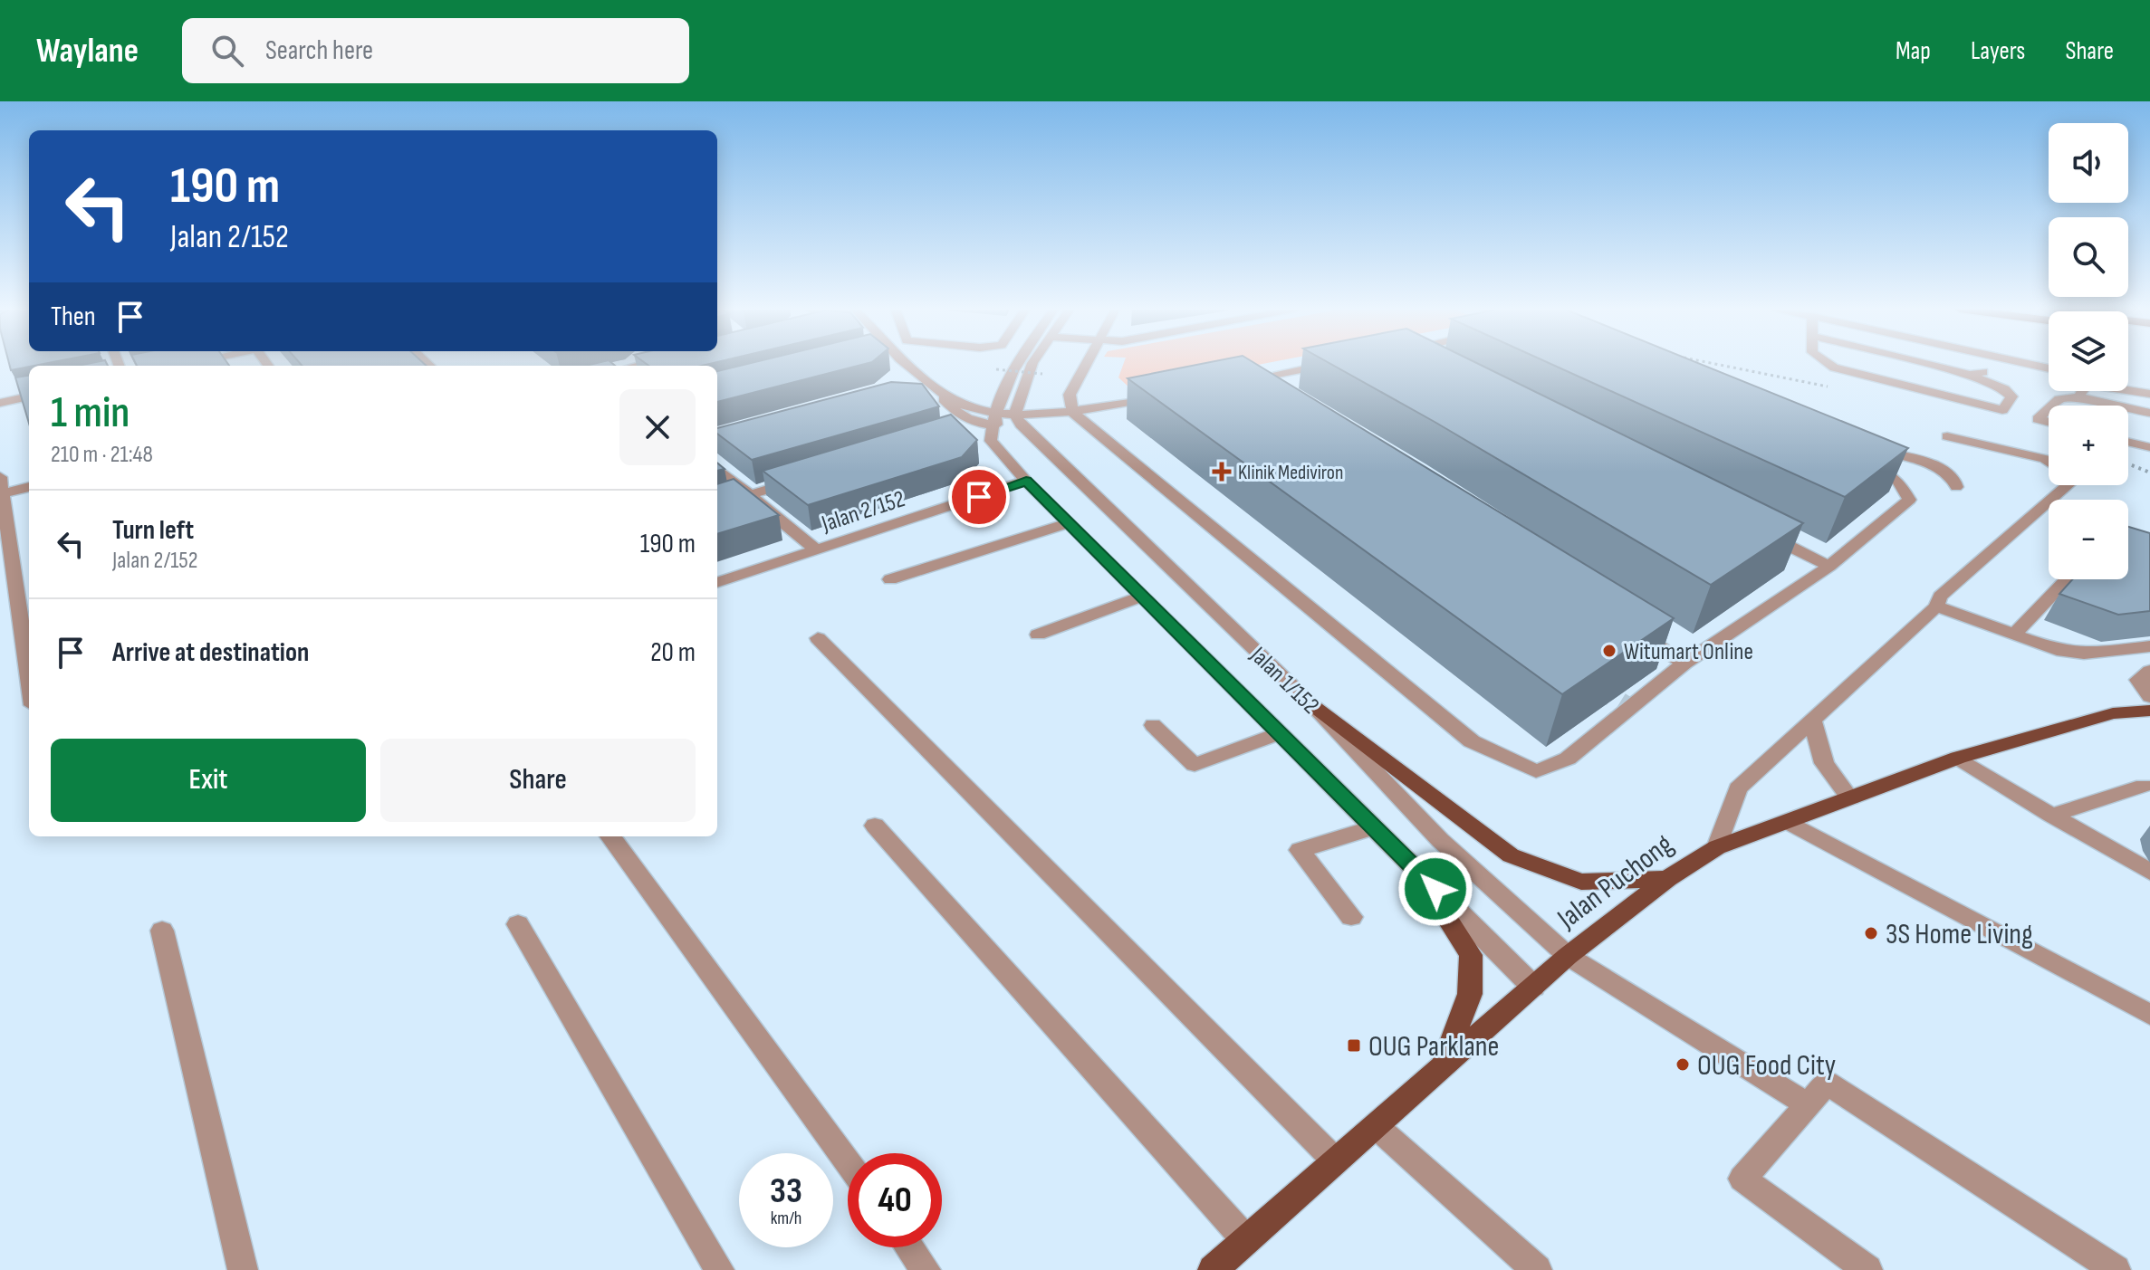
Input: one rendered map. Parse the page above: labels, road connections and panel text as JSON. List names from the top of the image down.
{
  "streets": {
    "main road": ["Jalan Puchong"],
    "street": ["Jalan 2/152", "Jalan 1/152"]
  },
  "crossings": [
    ["Jalan 2/152", "Jalan 1/152"],
    ["Jalan 1/152", "Jalan Puchong"]
  ],
  "places": {
    "health": ["Klinik Mediviron"],
    "other": ["Witumart Online", "3S Home Living", "OUG Food City"],
    "transit": ["OUG Parklane"]
  },
  "page": {
    "header": "Waylane",
    "search": "Search here",
    "nav": ["Map", "Layers", "Share"],
    "map_buttons": ["+", "−"],
    "turn": ["190 m", "Jalan 2/152"],
    "then": "Then",
    "heading": ["1 min", "210 m · 21:48"],
    "list": [
      {
        "name": "Turn left",
        "note": "Jalan 2/152",
        "value": "190 m"
      },
      {
        "name": "Arrive at destination",
        "value": "20 m"
      }
    ],
    "buttons": ["Exit", "Share"],
    "speed": "33 km/h",
    "limit": "40"
  }
}
